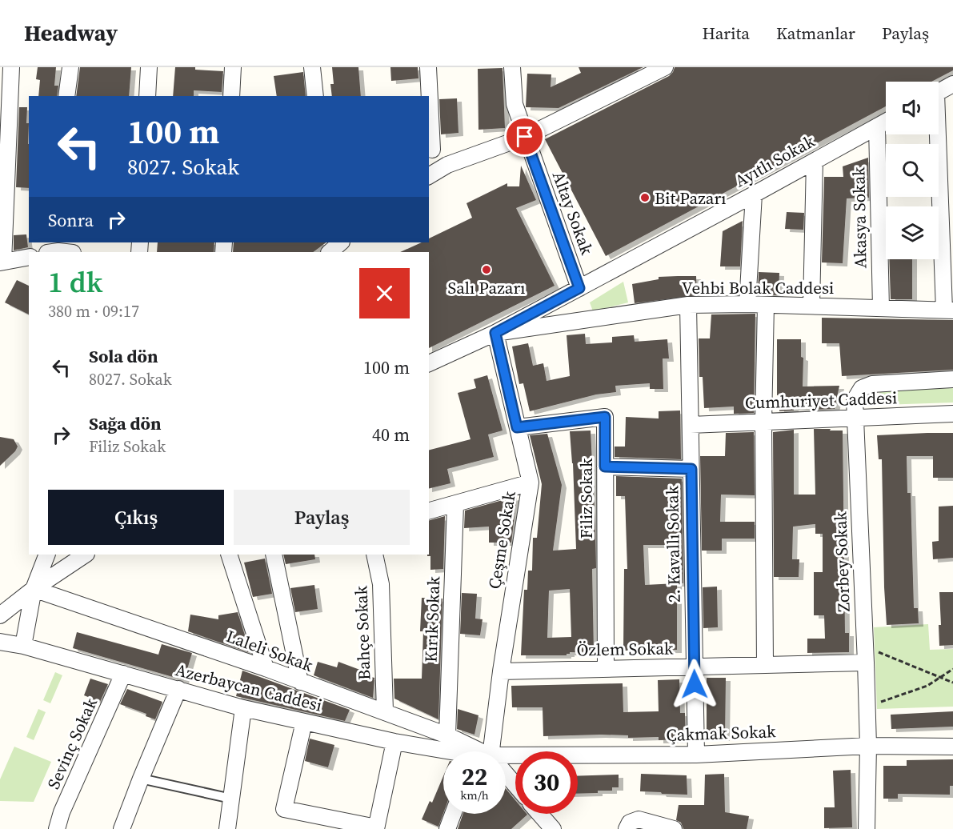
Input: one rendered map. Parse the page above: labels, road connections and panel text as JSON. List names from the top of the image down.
{
  "streets": {
    "street": [
      "Ayıtlı Sokak",
      "Altay Sokak",
      "Akasya Sokak",
      "Vehbi Bolak Caddesi",
      "Cumhuriyet Caddesi",
      "Filiz Sokak",
      "Çeşme Sokak",
      "2. Kavallı Sokak",
      "Zorbey Sokak",
      "Kırık Sokak",
      "Bahçe Sokak",
      "Özlem Sokak",
      "Laleli Sokak",
      "Azerbaycan Caddesi",
      "Çakmak Sokak",
      "Sevinç Sokak"
    ]
  },
  "crossings": [
    ["Ayıtlı Sokak", "Altay Sokak"],
    ["Ayıtlı Sokak", "Akasya Sokak"],
    ["Ayıtlı Sokak", "Vehbi Bolak Caddesi"],
    ["Ayıtlı Sokak", "Çeşme Sokak"],
    ["Akasya Sokak", "Vehbi Bolak Caddesi"],
    ["Vehbi Bolak Caddesi", "Çeşme Sokak"],
    ["Vehbi Bolak Caddesi", "2. Kavallı Sokak"],
    ["Cumhuriyet Caddesi", "2. Kavallı Sokak"],
    ["Cumhuriyet Caddesi", "Zorbey Sokak"],
    ["Filiz Sokak", "Çeşme Sokak"],
    ["Filiz Sokak", "Özlem Sokak"],
    ["Çeşme Sokak", "Özlem Sokak"],
    ["2. Kavallı Sokak", "Özlem Sokak"],
    ["2. Kavallı Sokak", "Çakmak Sokak"],
    ["Zorbey Sokak", "Özlem Sokak"],
    ["Zorbey Sokak", "Çakmak Sokak"],
    ["Kırık Sokak", "Laleli Sokak"],
    ["Bahçe Sokak", "Laleli Sokak"],
    ["Azerbaycan Caddesi", "Sevinç Sokak"]
  ],
  "places": ["Bit Pazarı", "Salı Pazarı"],
  "page": {
    "header": "Headway",
    "nav": ["Harita", "Katmanlar", "Paylaş"],
    "turn": ["100 m", "8027. Sokak"],
    "then": "Sonra",
    "heading": ["1 dk", "380 m · 09:17"],
    "list": [
      {
        "name": "Sola dön",
        "note": "8027. Sokak",
        "value": "100 m"
      },
      {
        "name": "Sağa dön",
        "note": "Filiz Sokak",
        "value": "40 m"
      }
    ],
    "buttons": ["Çıkış", "Paylaş"],
    "speed": "22 km/h",
    "limit": "30"
  }
}
